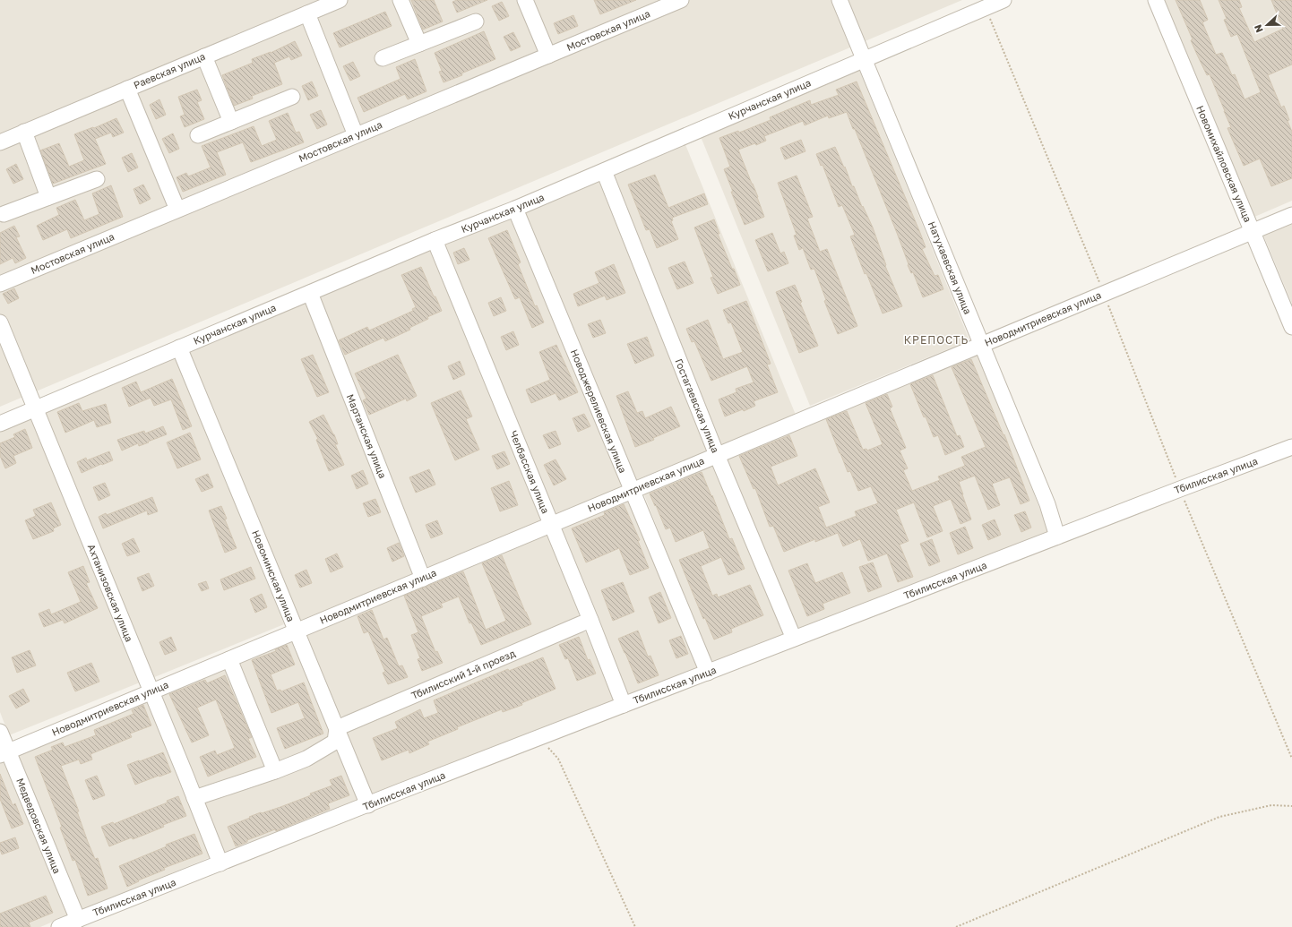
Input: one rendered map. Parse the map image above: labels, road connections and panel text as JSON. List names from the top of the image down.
{
  "streets": {
    "street": [
      "Мостовская улица",
      "Раевская улица",
      "Курчанская улица",
      "Новомихайловская улица",
      "Натухаевская улица",
      "Новодмитриевская улица",
      "Гостагаевская улица",
      "Новоджерелиевская улица",
      "Мартанская улица",
      "Челбасская улица",
      "Тбилисская улица",
      "Новоминская улица",
      "Ахтанизовская улица",
      "Тбилисский 1-й проезд",
      "Медведовская улица"
    ]
  },
  "crossings": [
    ["Курчанская улица", "Натухаевская улица"],
    ["Курчанская улица", "Гостагаевская улица"],
    ["Курчанская улица", "Новоджерелиевская улица"],
    ["Курчанская улица", "Мартанская улица"],
    ["Курчанская улица", "Челбасская улица"],
    ["Курчанская улица", "Новоминская улица"],
    ["Курчанская улица", "Ахтанизовская улица"],
    ["Новомихайловская улица", "Новодмитриевская улица"],
    ["Натухаевская улица", "Новодмитриевская улица"],
    ["Натухаевская улица", "Тбилисская улица"],
    ["Новодмитриевская улица", "Гостагаевская улица"],
    ["Новодмитриевская улица", "Новоджерелиевская улица"],
    ["Новодмитриевская улица", "Мартанская улица"],
    ["Новодмитриевская улица", "Челбасская улица"],
    ["Новодмитриевская улица", "Новоминская улица"],
    ["Новодмитриевская улица", "Ахтанизовская улица"],
    ["Новодмитриевская улица", "Медведовская улица"],
    ["Гостагаевская улица", "Тбилисская улица"],
    ["Новоджерелиевская улица", "Тбилисская улица"],
    ["Челбасская улица", "Тбилисская улица"],
    ["Челбасская улица", "Тбилисский 1-й проезд"],
    ["Тбилисская улица", "Новоминская улица"],
    ["Тбилисская улица", "Ахтанизовская улица"],
    ["Тбилисская улица", "Медведовская улица"],
    ["Новоминская улица", "Тбилисский 1-й проезд"]
  ],
  "districts": ["КРЕПОСТЬ"],
  "north": "left"
}
